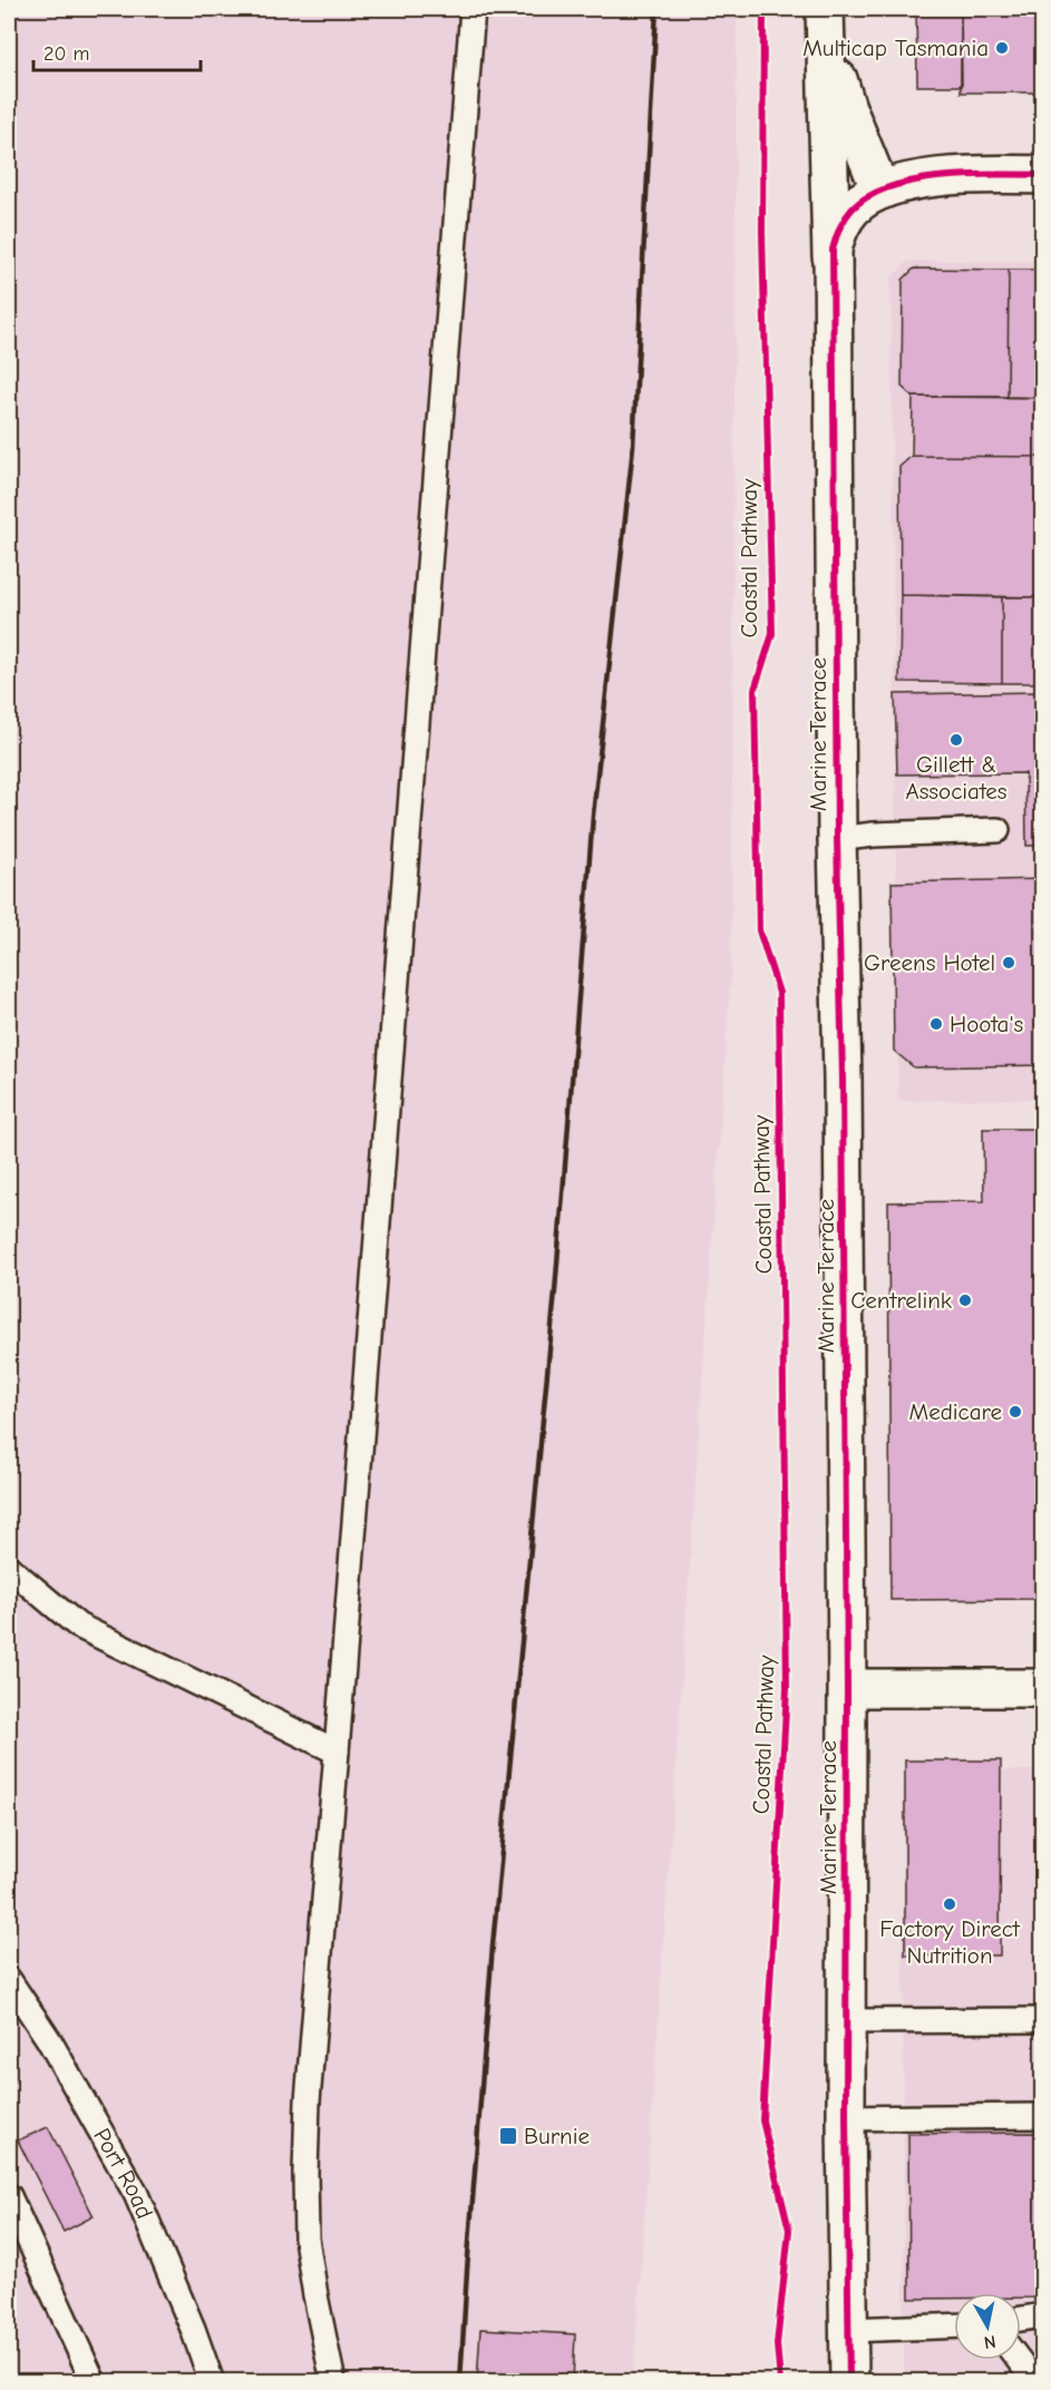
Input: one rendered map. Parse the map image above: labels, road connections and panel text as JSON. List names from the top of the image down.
{
  "streets": {
    "street": ["Marine Terrace"],
    "lane": ["Port Road"],
    "cycle path": ["Coastal Pathway"]
  },
  "places": {
    "other": [
      "Multicap Tasmania",
      "Gillett & Associates",
      "Greens Hotel",
      "Hoota's",
      "Centrelink",
      "Medicare",
      "Factory Direct Nutrition"
    ],
    "transit": ["Burnie"]
  },
  "scale_bar": "20 m",
  "north": "bottom"
}
